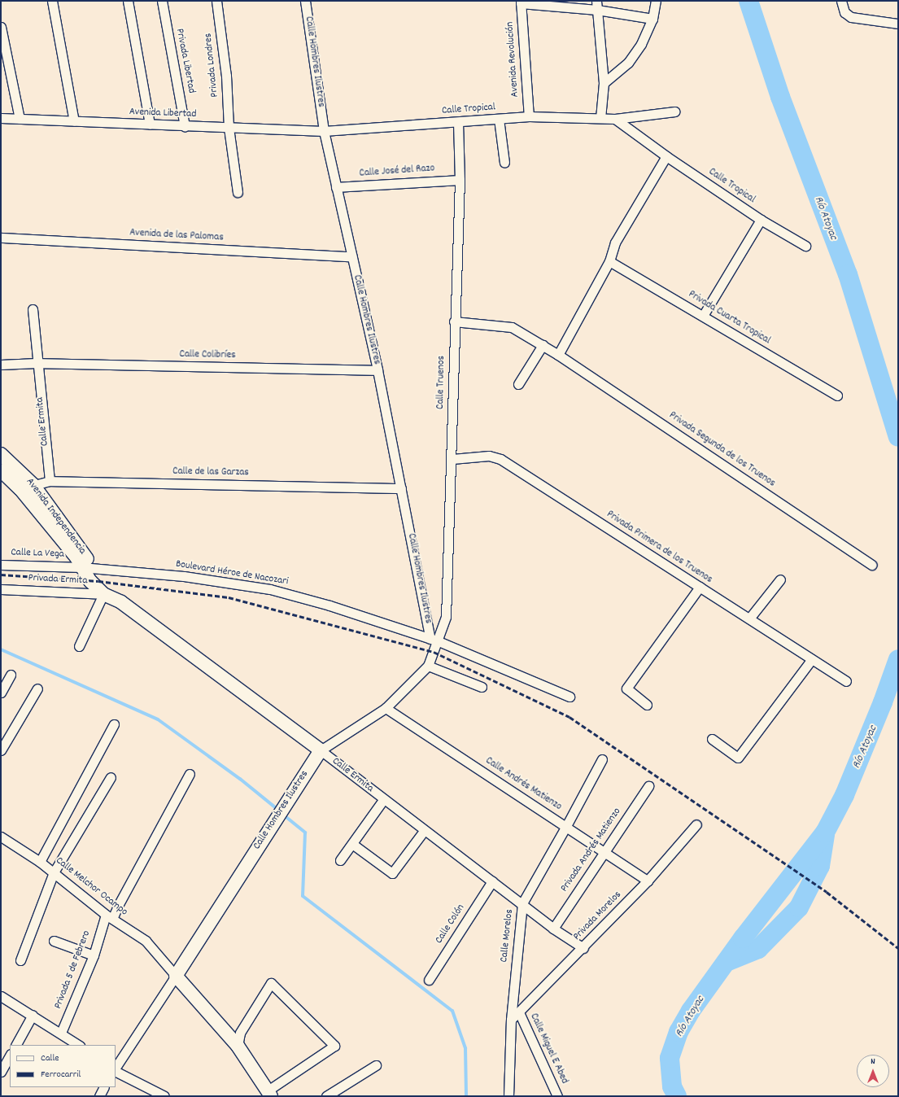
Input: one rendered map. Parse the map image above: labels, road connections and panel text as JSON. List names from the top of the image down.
{
  "streets": {
    "street": [
      "Avenida Revolución",
      "Privada Libertad",
      "Calle Hombres Ilustres",
      "Privada Londres",
      "Calle Tropical",
      "Avenida Libertad",
      "Calle José del Razo",
      "Avenida de las Palomas",
      "Privada Cuarta Tropical",
      "Calle Colibríes",
      "Calle Truenos",
      "Calle Ermita",
      "Privada Segunda de los Truenos",
      "Calle de las Garzas",
      "Avenida Independencia",
      "Privada Primera de los Truenos",
      "Calle La Vega",
      "Boulevard Héroe de Nacozari",
      "Privada Ermita",
      "Calle Andrés Matienzo",
      "Privada Andrés Matienzo",
      "Calle Melchor Ocampo",
      "Privada Morelos",
      "Calle Colón",
      "Calle Morelos",
      "Privada 5 de Febrero",
      "Calle Miguel E Abed"
    ]
  },
  "crossings": [
    ["Avenida Revolución", "Calle Tropical"],
    ["Privada Libertad", "Avenida Libertad"],
    ["Calle Hombres Ilustres", "Calle Tropical"],
    ["Calle Hombres Ilustres", "Avenida Libertad"],
    ["Calle Hombres Ilustres", "Calle José del Razo"],
    ["Calle Hombres Ilustres", "Avenida de las Palomas"],
    ["Calle Hombres Ilustres", "Calle Colibríes"],
    ["Calle Hombres Ilustres", "Calle Truenos"],
    ["Calle Hombres Ilustres", "Calle Ermita"],
    ["Calle Hombres Ilustres", "Calle de las Garzas"],
    ["Calle Hombres Ilustres", "Boulevard Héroe de Nacozari"],
    ["Calle Hombres Ilustres", "Calle Andrés Matienzo"],
    ["Calle Hombres Ilustres", "Calle Melchor Ocampo"],
    ["Privada Londres", "Avenida Libertad"],
    ["Calle Tropical", "Avenida Libertad"],
    ["Calle Tropical", "Calle Truenos"],
    ["Calle José del Razo", "Calle Truenos"],
    ["Calle Colibríes", "Calle Ermita"],
    ["Calle Truenos", "Privada Segunda de los Truenos"],
    ["Calle Truenos", "Privada Primera de los Truenos"],
    ["Calle Truenos", "Boulevard Héroe de Nacozari"],
    ["Calle Ermita", "Calle de las Garzas"],
    ["Calle Ermita", "Avenida Independencia"],
    ["Calle Ermita", "Calle La Vega"],
    ["Calle Ermita", "Boulevard Héroe de Nacozari"],
    ["Calle Ermita", "Privada Ermita"],
    ["Calle Ermita", "Privada Andrés Matienzo"],
    ["Calle Ermita", "Privada Morelos"],
    ["Calle Ermita", "Calle Colón"],
    ["Calle Ermita", "Calle Morelos"],
    ["Calle de las Garzas", "Avenida Independencia"],
    ["Avenida Independencia", "Calle La Vega"],
    ["Avenida Independencia", "Boulevard Héroe de Nacozari"],
    ["Calle La Vega", "Boulevard Héroe de Nacozari"],
    ["Calle Andrés Matienzo", "Privada Andrés Matienzo"],
    ["Calle Andrés Matienzo", "Privada Morelos"],
    ["Calle Andrés Matienzo", "Calle Morelos"],
    ["Calle Melchor Ocampo", "Privada 5 de Febrero"],
    ["Privada Morelos", "Calle Morelos"],
    ["Privada Morelos", "Calle Miguel E Abed"]
  ],
  "water": ["Río Atoyac"],
  "legend": ["Calle", "Ferrocarril"],
  "north": "top"
}
